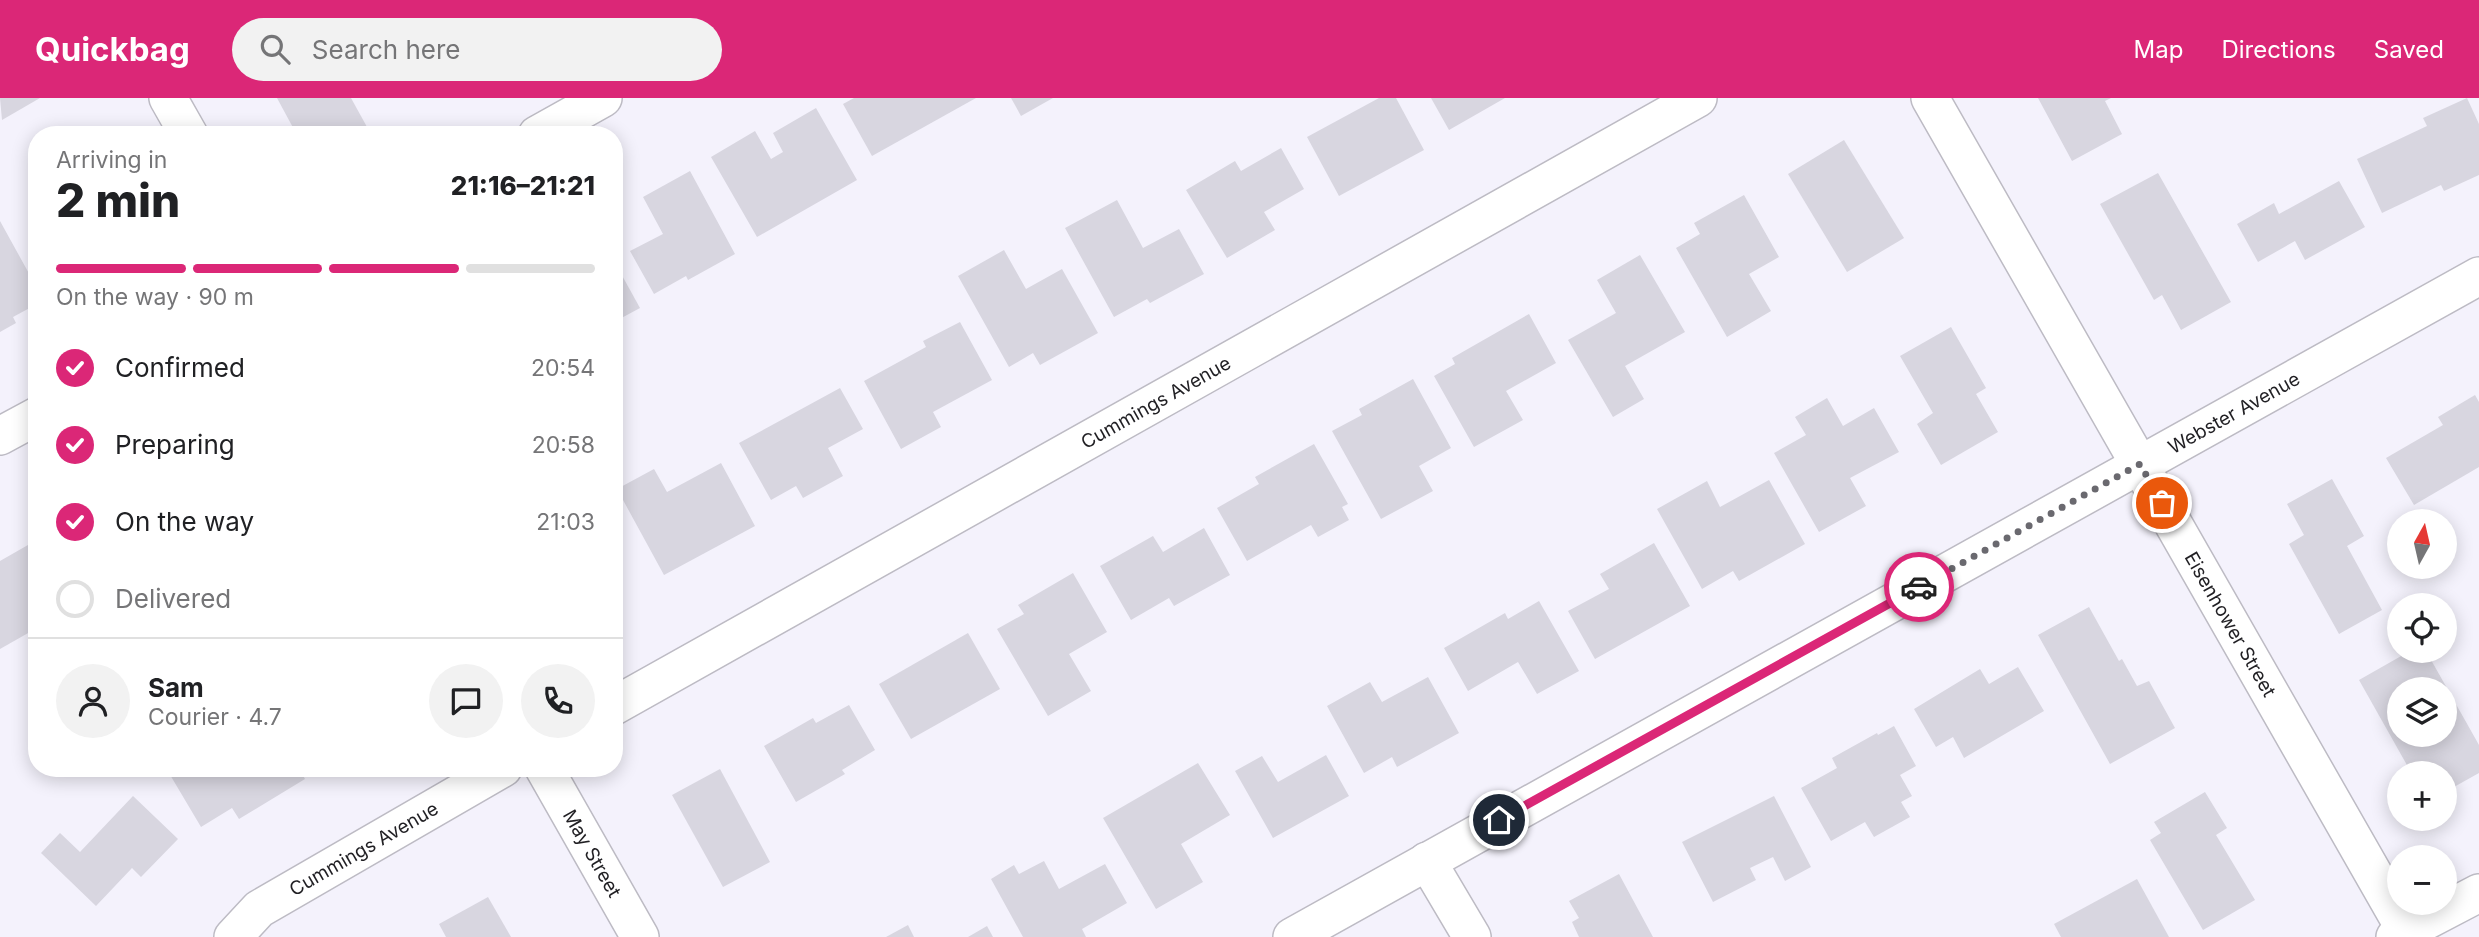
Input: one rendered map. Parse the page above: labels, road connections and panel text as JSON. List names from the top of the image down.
{
  "streets": {
    "street": [
      "Cummings Avenue",
      "Webster Avenue",
      "Eisenhower Street",
      "May Street"
    ]
  },
  "crossings": [
    ["Webster Avenue", "Eisenhower Street"]
  ],
  "north": "top",
  "page": {
    "header": "Quickbag",
    "search": "Search here",
    "nav": ["Map", "Directions", "Saved"],
    "heading": ["2 min", "Arriving in", "21:16–21:21"],
    "panel": ["Sam", "Courier · 4.7"],
    "bar": "On the way · 90 m",
    "list": [
      ["Confirmed", "20:54"],
      ["Preparing", "20:58"],
      ["On the way", "21:03"],
      "Delivered"
    ],
    "map_buttons": ["+", "−"]
  }
}
